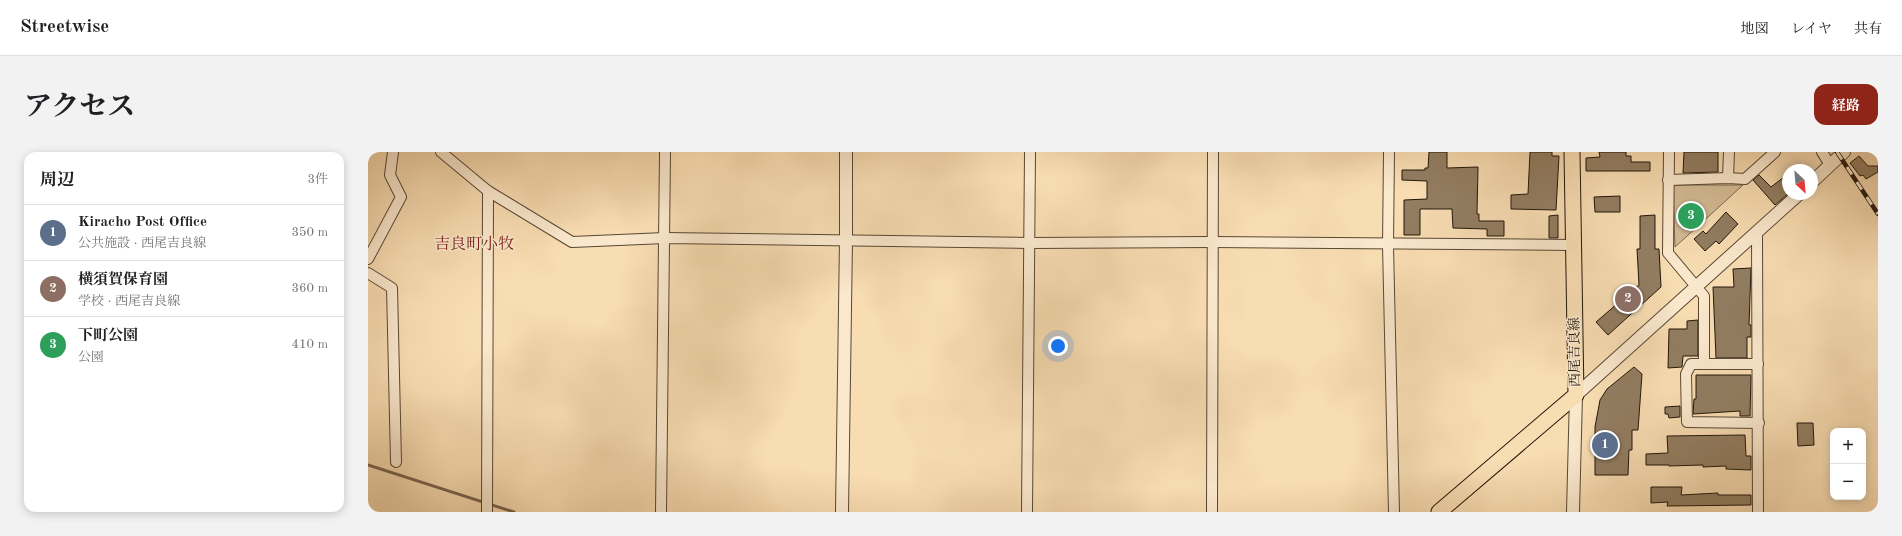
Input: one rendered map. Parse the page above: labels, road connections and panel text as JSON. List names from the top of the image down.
{
  "streets": {
    "main road": ["西尾吉良線"]
  },
  "districts": ["吉良町小牧"],
  "north": "bottom right",
  "page": {
    "header": "Streetwise",
    "nav": ["地図", "レイヤ", "共有"],
    "title": "アクセス",
    "buttons": "経路",
    "heading": ["周辺", "3件"],
    "pins": ["3", "2", "1"],
    "list": [
      {
        "mark": "1",
        "name": "Kiracho Post Office",
        "note": "公共施設 · 西尾吉良線",
        "value": "350 m"
      },
      {
        "mark": "2",
        "name": "横須賀保育園",
        "note": "学校 · 西尾吉良線",
        "value": "360 m"
      },
      {
        "mark": "3",
        "name": "下町公園",
        "note": "公園",
        "value": "410 m"
      }
    ],
    "map_buttons": ["+", "−"]
  }
}
